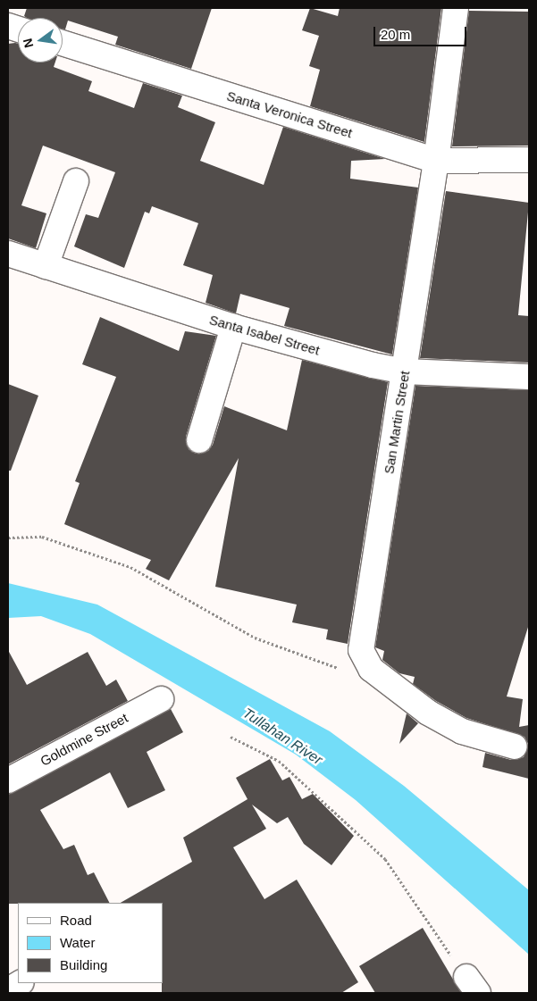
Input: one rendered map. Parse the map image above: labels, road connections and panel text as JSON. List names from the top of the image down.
{
  "streets": {
    "street": [
      "Santa Veronica Street",
      "Santa Isabel Street",
      "San Martin Street",
      "Goldmine Street"
    ]
  },
  "crossings": [
    ["Santa Veronica Street", "San Martin Street"],
    ["Santa Isabel Street", "San Martin Street"]
  ],
  "water": ["Tullahan River"],
  "legend": ["Road", "Water", "Building"],
  "scale_bar": "20 m",
  "north": "left"
}
